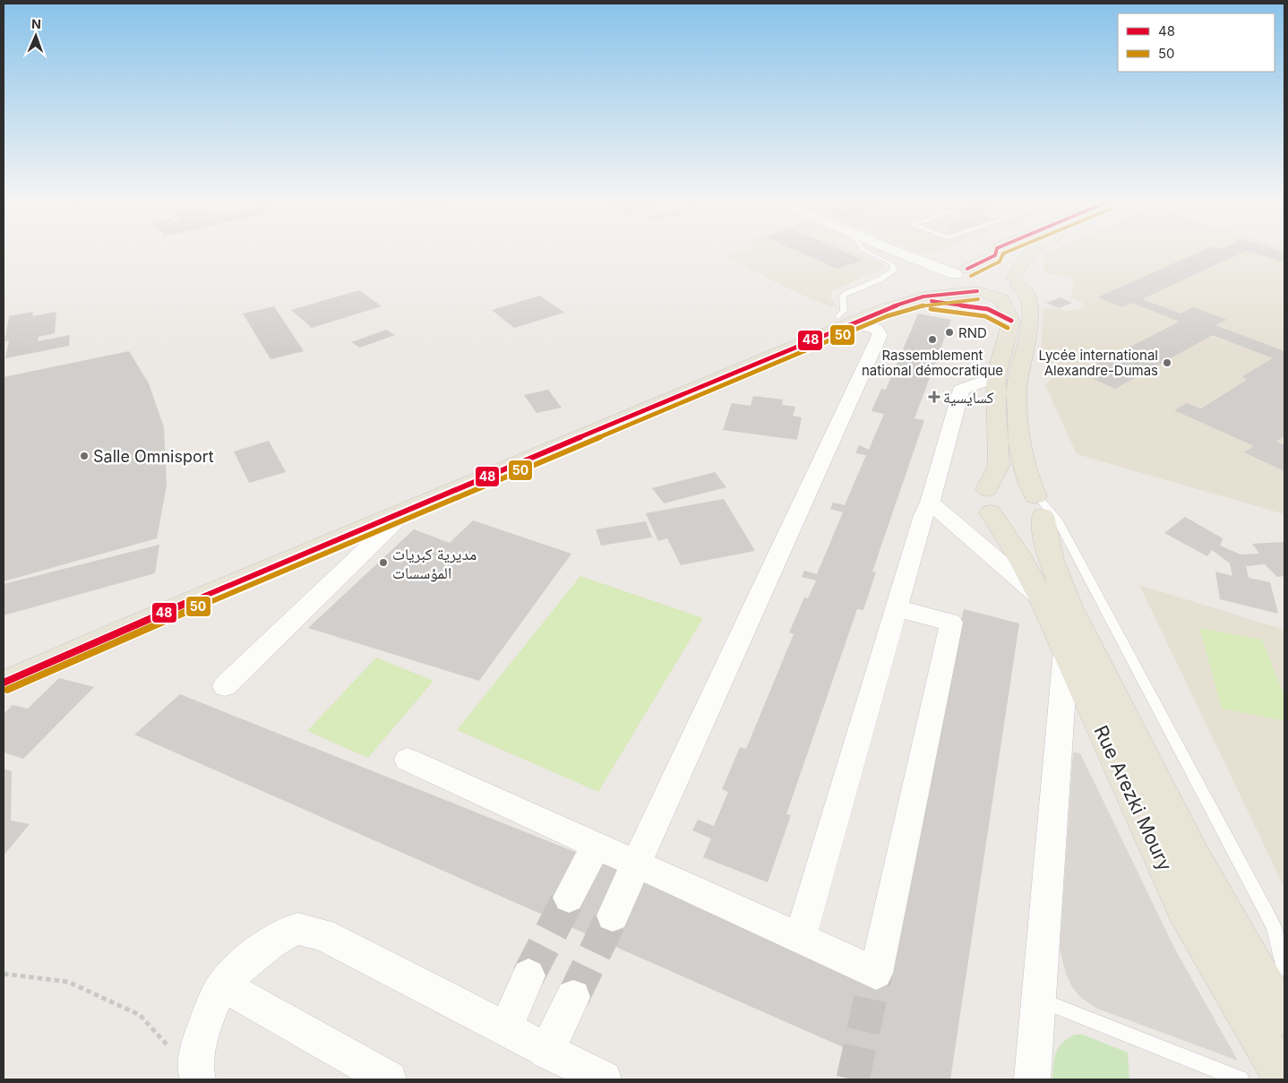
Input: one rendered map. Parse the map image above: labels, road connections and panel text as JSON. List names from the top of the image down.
{
  "streets": {
    "main road": ["Rue Arezki Moury"]
  },
  "places": {
    "other": [
      "RND",
      "Rassemblement national démocratique",
      "Lycée international Alexandre-Dumas",
      "Salle Omnisport",
      "مديرية كبريات المؤسسات"
    ],
    "health": ["كسايسية"]
  },
  "lines": ["transit line 48", "transit line 50"],
  "legend": ["48", "50"],
  "north": "top"
}
